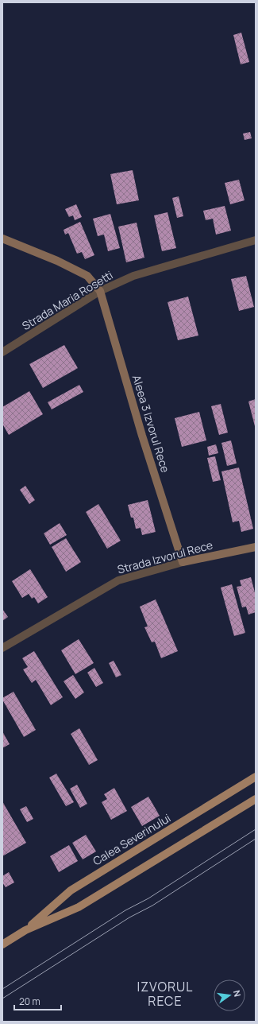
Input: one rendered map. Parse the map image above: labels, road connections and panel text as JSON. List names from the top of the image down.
{
  "streets": {
    "main road": ["Calea Severinului"],
    "street": ["Strada Maria Rosetti", "Aleea 3 Izvorul Rece", "Strada Izvorul Rece"]
  },
  "crossings": [
    ["Strada Maria Rosetti", "Aleea 3 Izvorul Rece"],
    ["Aleea 3 Izvorul Rece", "Strada Izvorul Rece"]
  ],
  "districts": ["IZVORUL RECE"],
  "scale_bar": "20 m",
  "north": "right"
}
